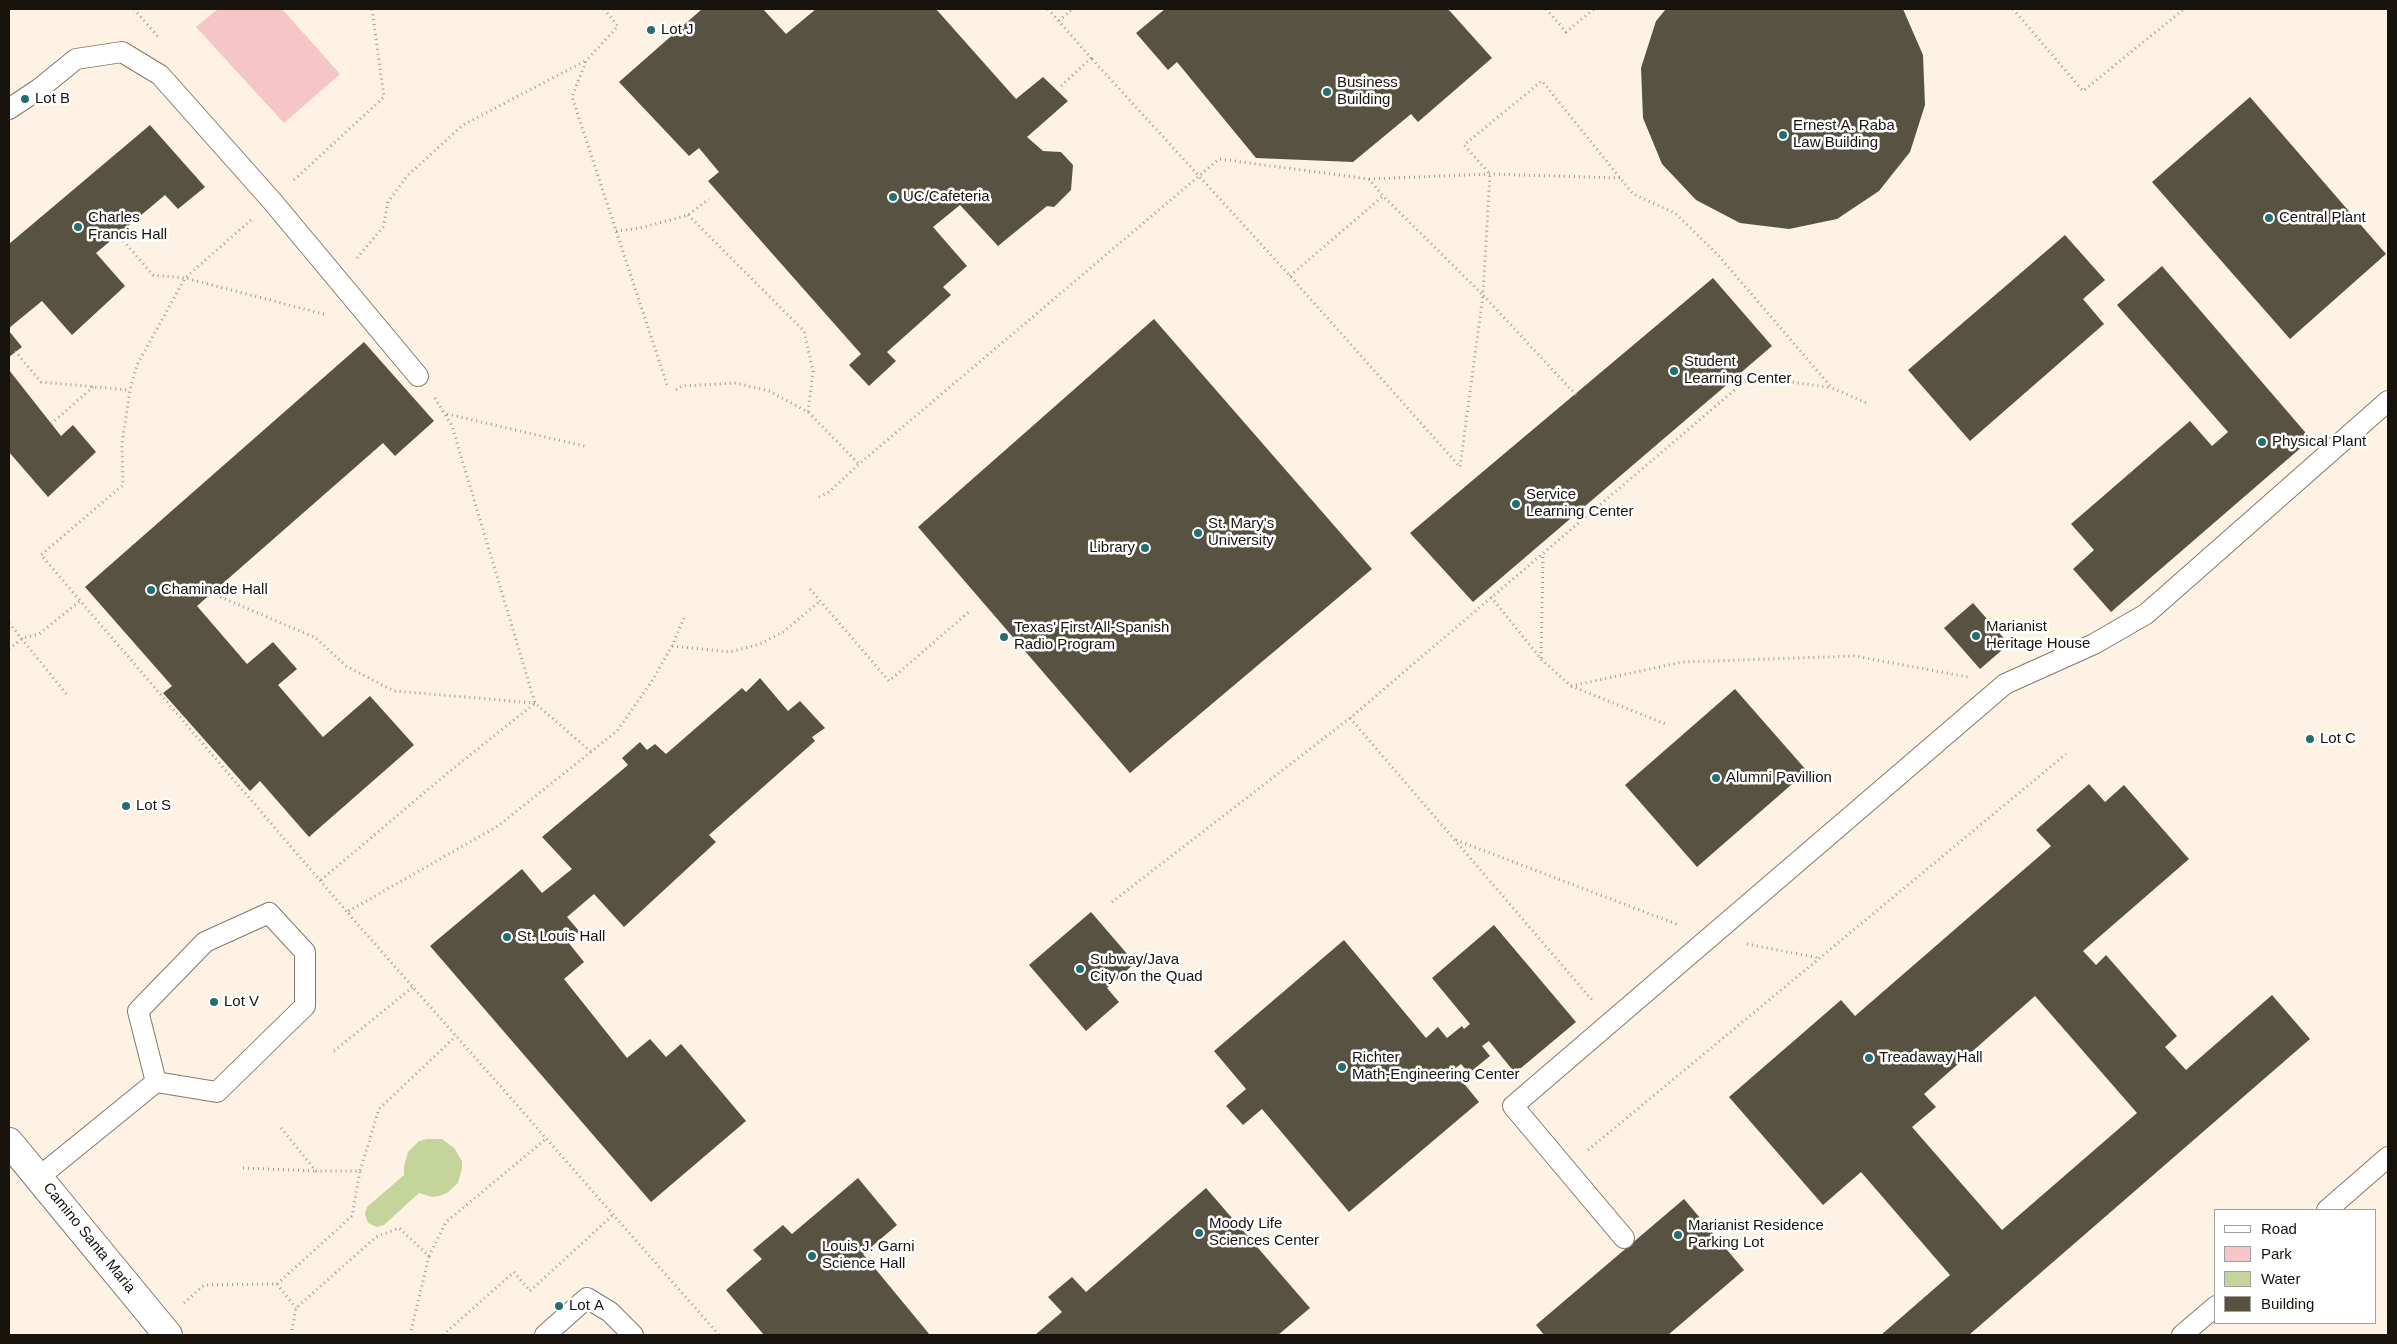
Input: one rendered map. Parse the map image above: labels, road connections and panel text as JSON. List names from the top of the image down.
{
  "streets": {
    "street": ["Camino Santa Maria"]
  },
  "places": [
    "Lot J",
    "Business Building",
    "Lot B",
    "Ernest A. Raba Law Building",
    "UC/Cafeteria",
    "Central Plant",
    "Charles Francis Hall",
    "Student Learning Center",
    "Physical Plant",
    "Service Learning Center",
    "St. Mary's University",
    "Library",
    "Chaminade Hall",
    "Marianist Heritage House",
    "Texas' First All-Spanish Radio Program",
    "Lot C",
    "Alumni Pavillion",
    "Lot S",
    "St. Louis Hall",
    "Subway/Java City on the Quad",
    "Lot V",
    "Treadaway Hall",
    "Richter Math-Engineering Center",
    "Moody Life Sciences Center",
    "Marianist Residence Parking Lot",
    "Louis J. Garni Science Hall",
    "Lot A"
  ],
  "legend": [
    "Road",
    "Park",
    "Water",
    "Building"
  ]
}
